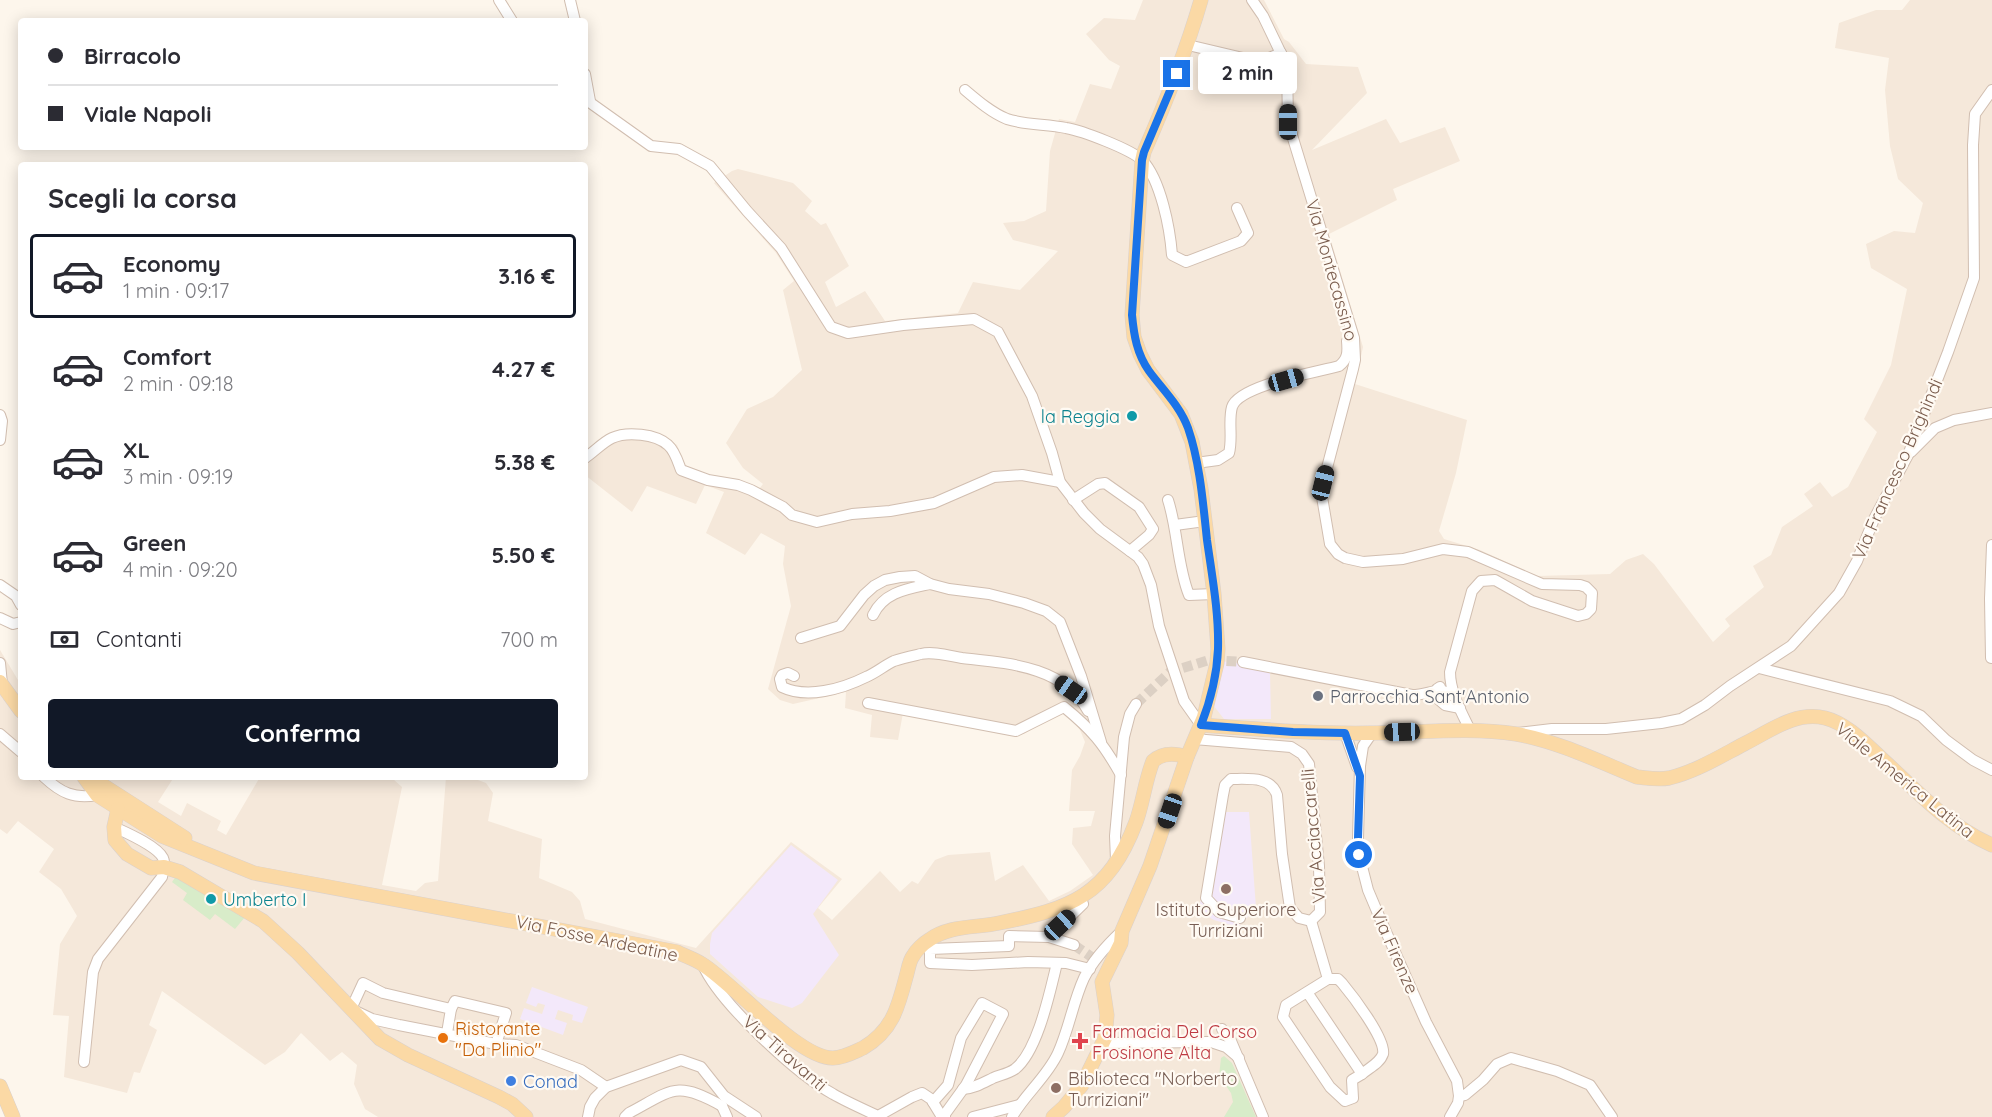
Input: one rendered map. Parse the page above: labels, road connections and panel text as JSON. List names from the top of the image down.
{
  "streets": {
    "main road": ["Viale America Latina", "Via Fosse Ardeatine"],
    "street": [
      "Via Montecassino",
      "Via Francesco Brighindi",
      "Via Acciaccarelli",
      "Via Firenze",
      "Via Tiravanti"
    ]
  },
  "crossings": [
    ["Via Montecassino", "Viale America Latina"],
    ["Via Francesco Brighindi", "Viale America Latina"],
    ["Viale America Latina", "Via Firenze"],
    ["Via Fosse Ardeatine", "Via Tiravanti"]
  ],
  "places": {
    "other": [
      "la Reggia",
      "Parrocchia Sant'Antonio",
      "Istituto Superiore Turriziani",
      "Umberto I",
      "Ristorante \"Da Plinio\"",
      "Conad",
      "Biblioteca \"Norberto Turriziani\""
    ],
    "health": ["Farmacia Del Corso Frosinone Alta"]
  },
  "page": {
    "banner": ["Birracolo", "Viale Napoli"],
    "bubble": "2 min",
    "heading": "Scegli la corsa",
    "list": [
      {
        "name": "Economy",
        "note": "1 min · 09:17",
        "value": "3.16 €"
      },
      {
        "name": "Comfort",
        "note": "2 min · 09:18",
        "value": "4.27 €"
      },
      {
        "name": "XL",
        "note": "3 min · 09:19",
        "value": "5.38 €"
      },
      {
        "name": "Green",
        "note": "4 min · 09:20",
        "value": "5.50 €"
      }
    ],
    "pay": ["Contanti", "700 m"],
    "buttons": "Conferma"
  }
}
